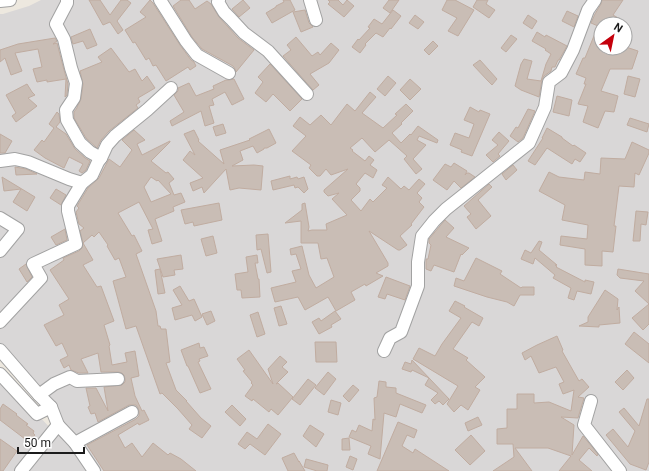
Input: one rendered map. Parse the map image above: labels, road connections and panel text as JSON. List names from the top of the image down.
{
  "scale_bar": "50 m",
  "north": "top right"
}
